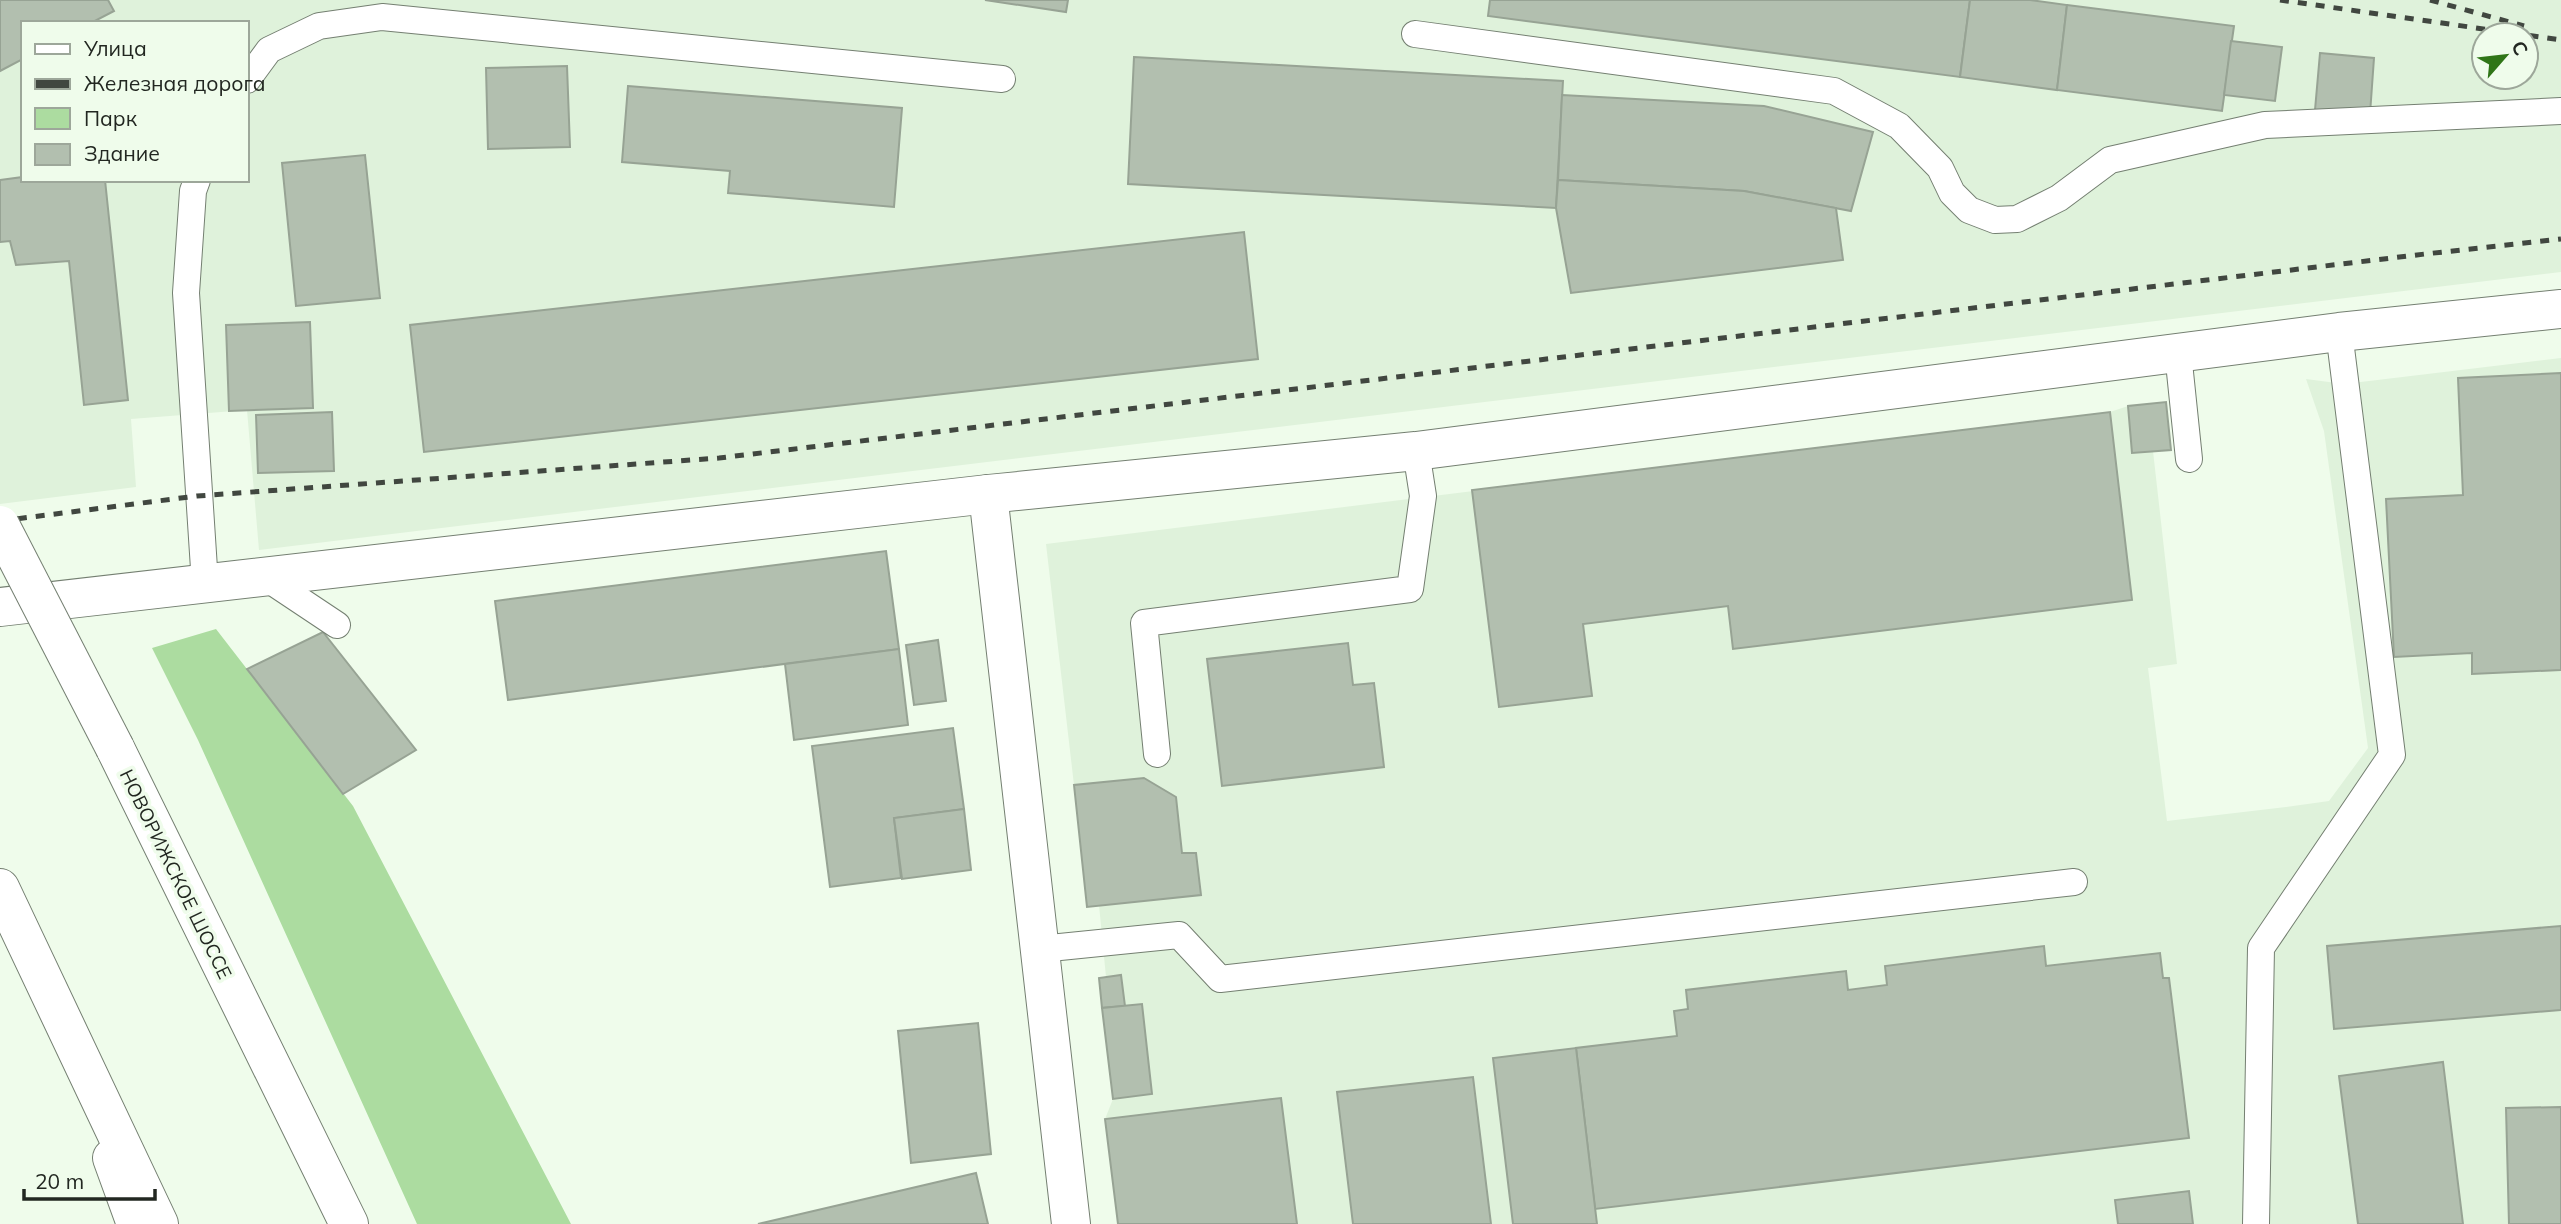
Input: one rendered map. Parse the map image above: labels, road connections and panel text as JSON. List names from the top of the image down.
{
  "streets": {
    "main road": ["НОВОРИЖСКОЕ ШОССЕ"]
  },
  "legend": [
    "Улица",
    "Железная дорога",
    "Парк",
    "Здание"
  ],
  "scale_bar": "20 m",
  "north": "top right"
}
